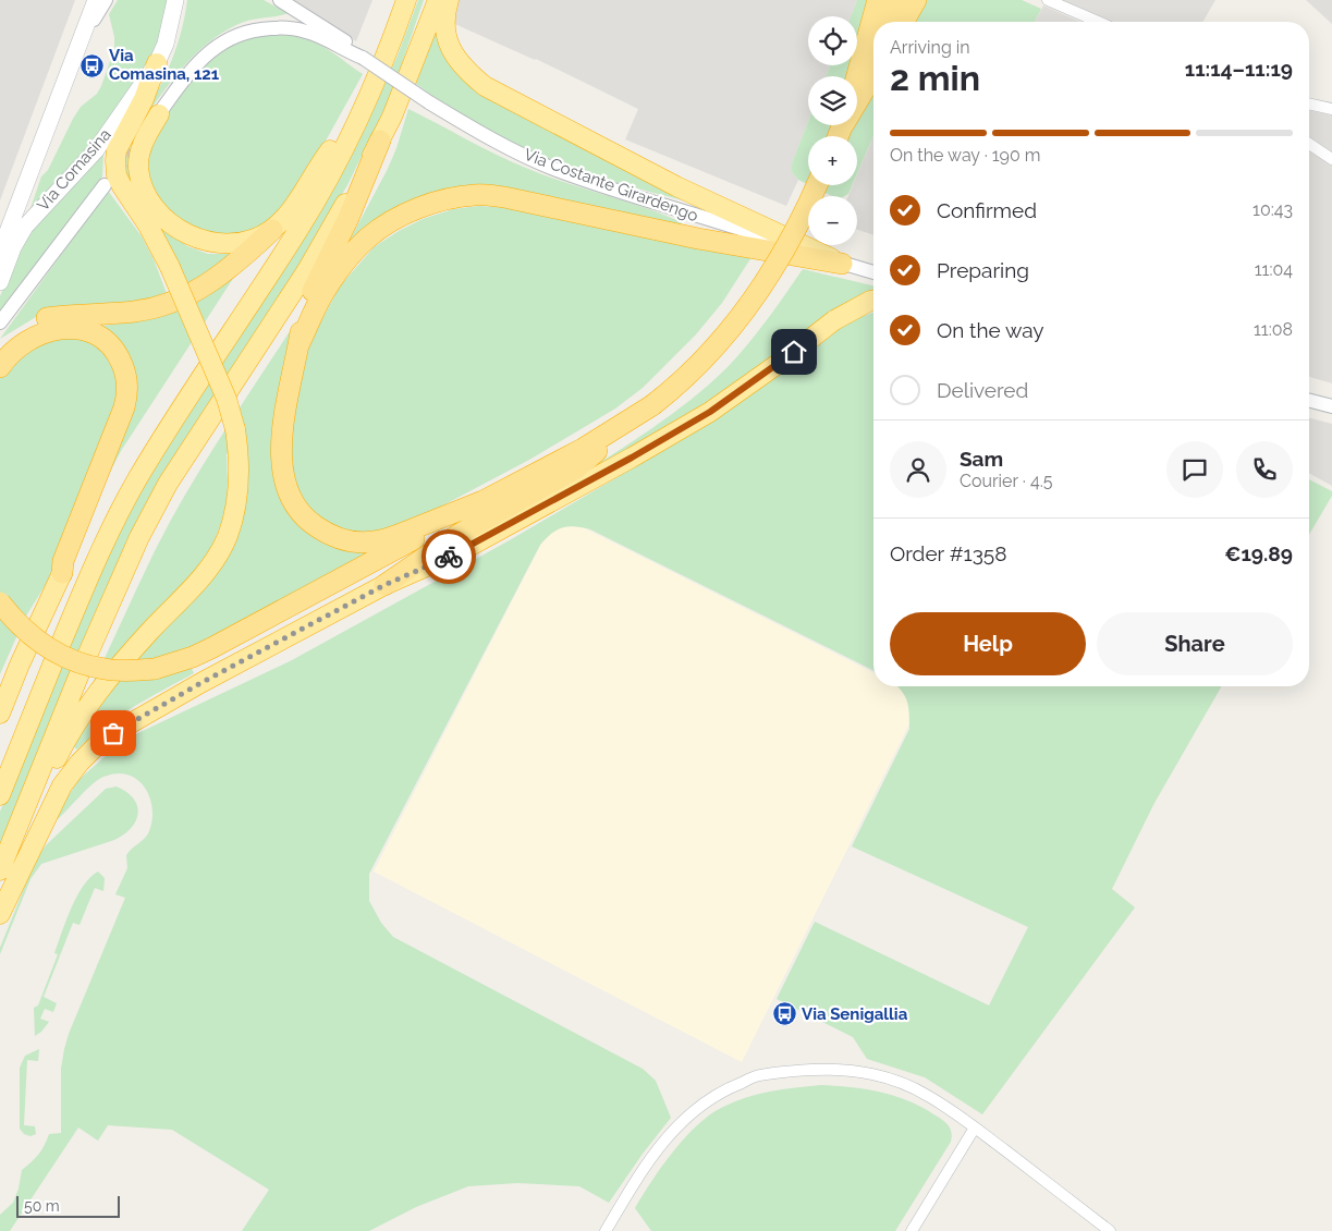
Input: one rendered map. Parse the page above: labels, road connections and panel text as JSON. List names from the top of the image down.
{
  "streets": {
    "main road": ["Via Comasina"],
    "street": ["Via Costante Girardengo"]
  },
  "places": {
    "bus stop": ["Via Comasina, 121", "Via Senigallia"]
  },
  "scale_bar": "50 m",
  "page": {
    "map_buttons": ["+", "−"],
    "heading": ["2 min", "Arriving in", "11:14–11:19"],
    "panel": [
      "Sam",
      "Courier · 4.5",
      "Order #1358",
      "€19.89"
    ],
    "bar": "On the way · 190 m",
    "list": [
      ["Confirmed", "10:43"],
      ["Preparing", "11:04"],
      ["On the way", "11:08"],
      "Delivered"
    ],
    "buttons": ["Help", "Share"],
    "scale": "50 m"
  }
}
